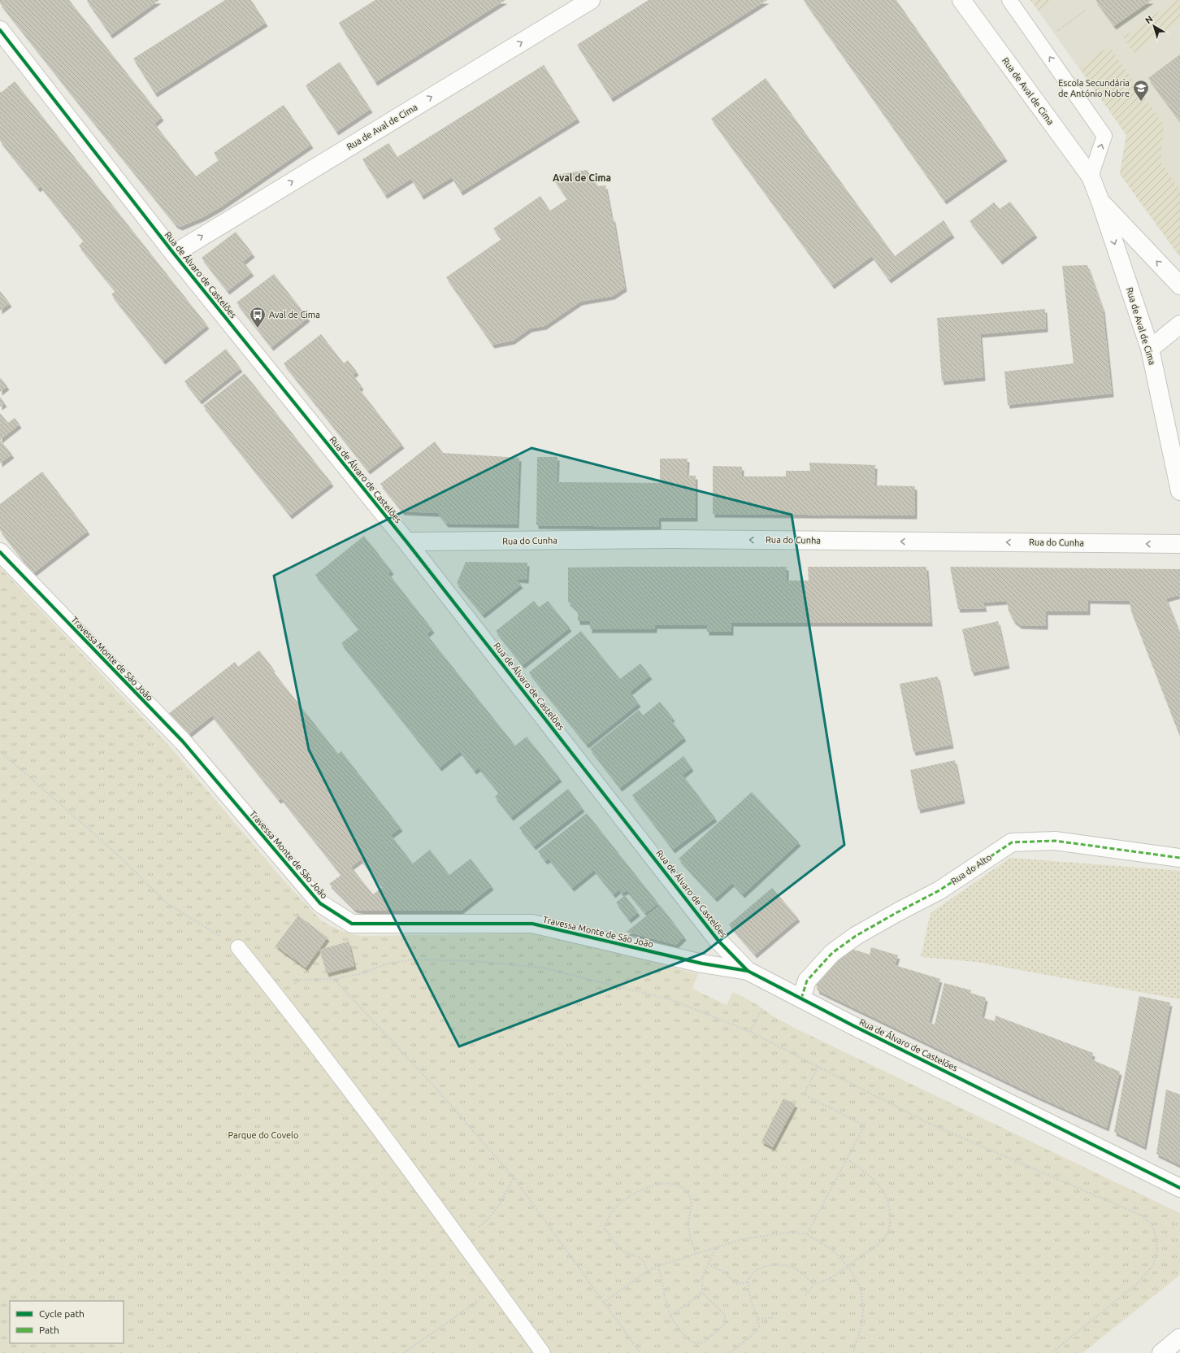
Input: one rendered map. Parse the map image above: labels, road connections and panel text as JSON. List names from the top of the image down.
{
  "streets": {
    "street": [
      "Rua de Aval de Cima",
      "Rua de Álvaro de Castelões",
      "Rua do Cunha",
      "Travessa Monte de São João",
      "Rua do Alto"
    ]
  },
  "crossings": [
    ["Rua de Aval de Cima", "Rua de Álvaro de Castelões"],
    ["Rua de Álvaro de Castelões", "Rua do Cunha"],
    ["Rua de Álvaro de Castelões", "Travessa Monte de São João"],
    ["Rua de Álvaro de Castelões", "Rua do Alto"]
  ],
  "one_way": ["Rua do Cunha"],
  "districts": ["Aval de Cima"],
  "parks": ["Parque do Covelo"],
  "places": {
    "school or university": ["Escola Secundária de António Nobre"],
    "bus stop": ["Aval de Cima"]
  },
  "legend": ["Cycle path", "Path"],
  "north": "top left"
}
